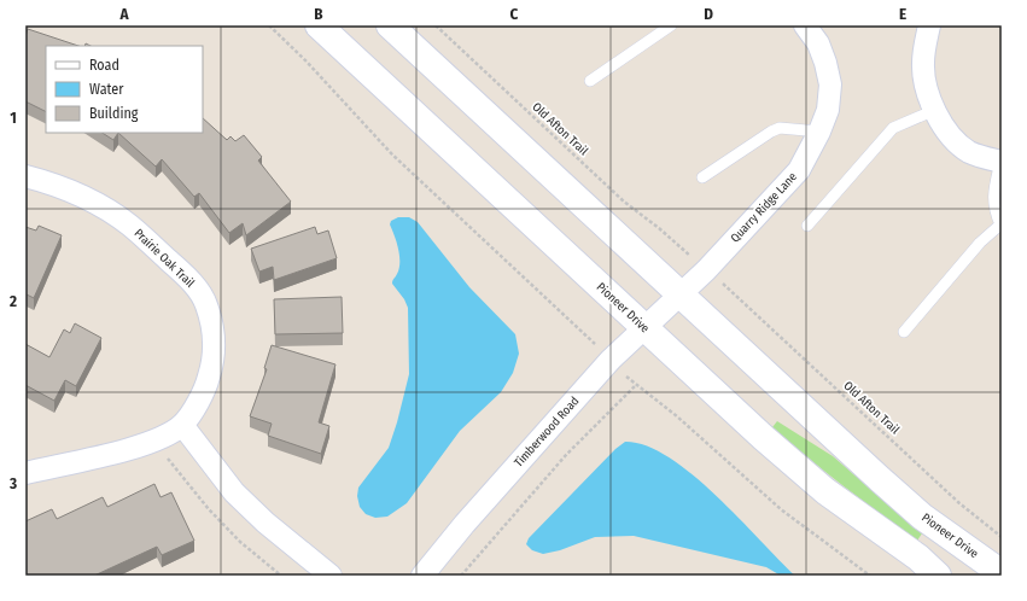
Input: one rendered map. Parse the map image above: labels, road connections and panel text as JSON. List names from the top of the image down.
{
  "streets": {
    "street": [
      "Quarry Ridge Lane",
      "Prairie Oak Trail",
      "Pioneer Drive",
      "Timberwood Road"
    ],
    "path": ["Old Afton Trail"]
  },
  "crossings": [
    ["Quarry Ridge Lane", "Pioneer Drive"],
    ["Quarry Ridge Lane", "Timberwood Road"],
    ["Pioneer Drive", "Timberwood Road"]
  ],
  "legend": ["Road", "Water", "Building"],
  "grid": {
    "columns": [
      "A",
      "B",
      "C",
      "D",
      "E"
    ],
    "rows": ["1", "2", "3"]
  }
}
